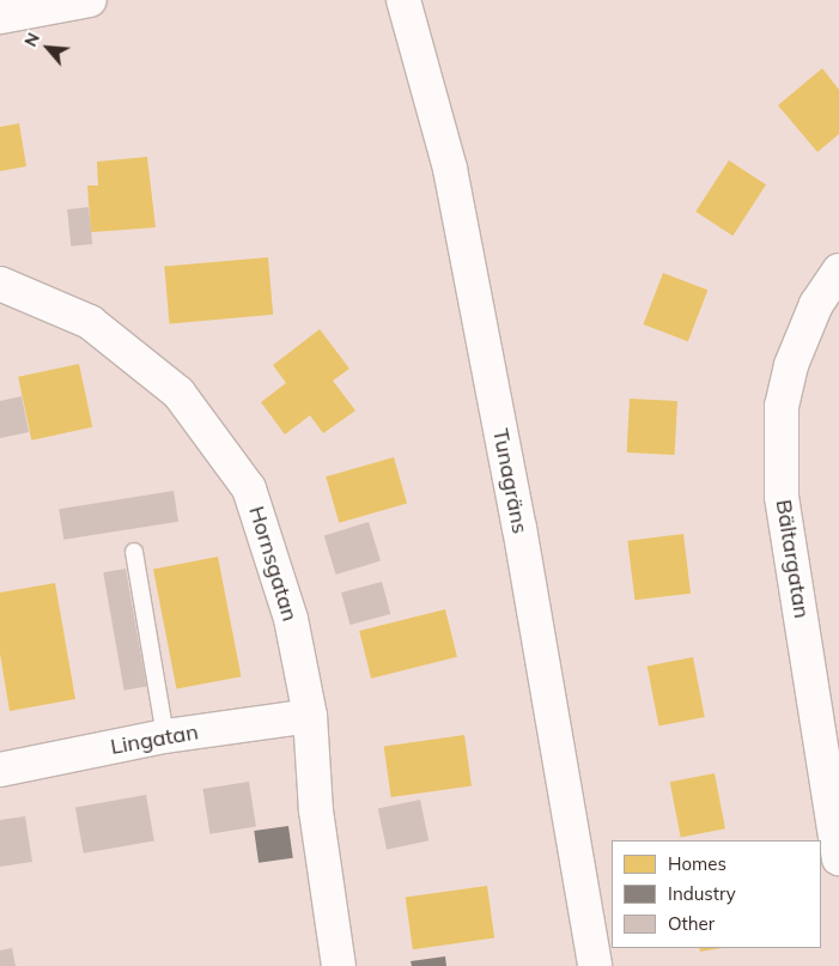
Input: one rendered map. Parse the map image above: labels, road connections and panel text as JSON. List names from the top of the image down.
{
  "streets": {
    "main road": [
      "Tunagräns",
      "Bältargatan",
      "Hornsgatan",
      "Lingatan"
    ]
  },
  "crossings": [
    ["Hornsgatan", "Lingatan"]
  ],
  "legend": ["Homes", "Industry", "Other"],
  "north": "top left"
}
